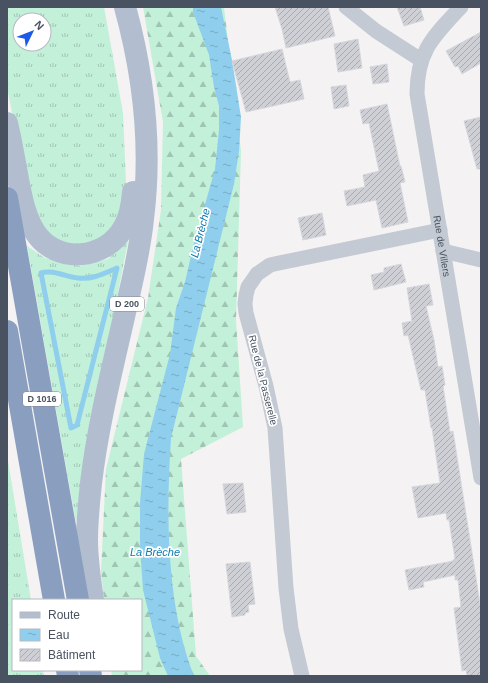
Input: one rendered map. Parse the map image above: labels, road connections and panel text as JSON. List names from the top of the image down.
{
  "streets": {
    "highway": ["D 1016"],
    "main road": ["D 200"],
    "street": ["Rue de Villers", "Rue de la Passerelle"]
  },
  "crossings": [
    ["Rue de Villers", "Rue de la Passerelle"]
  ],
  "water": ["La Brèche"],
  "legend": ["Route", "Eau", "Bâtiment"],
  "north": "top right"
}
